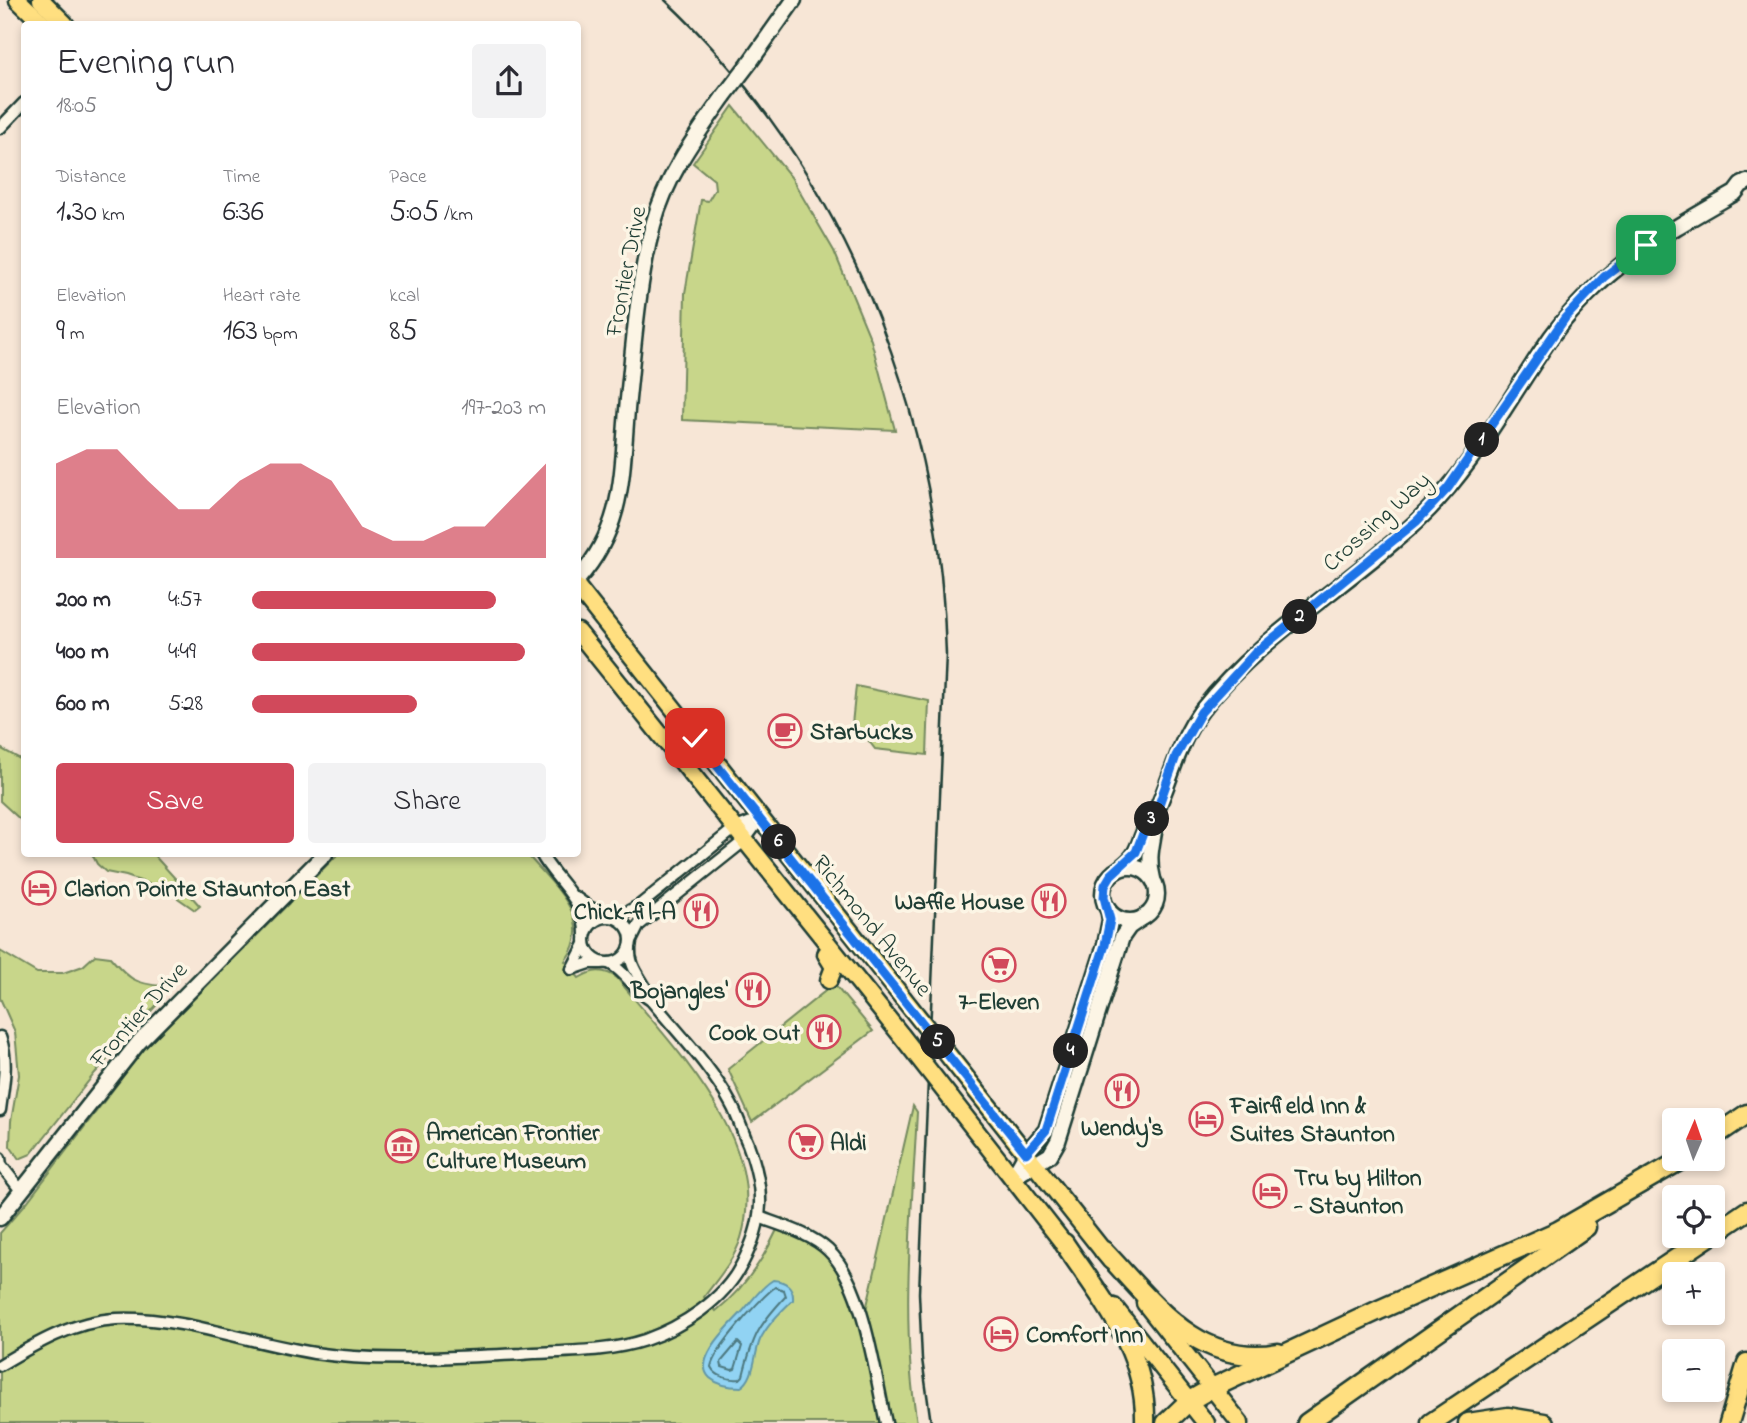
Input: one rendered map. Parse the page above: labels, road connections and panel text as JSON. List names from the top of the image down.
{
  "streets": {
    "main road": ["Richmond Avenue"],
    "street": ["Frontier Drive", "Crossing Way"]
  },
  "places": {
    "cafe": ["Starbucks"],
    "hotel": [
      "Clarion Pointe Staunton East",
      "Fairfield Inn & Suites Staunton",
      "Tru by Hilton - Staunton",
      "Comfort Inn"
    ],
    "restaurant": [
      "Waffle House",
      "Chick-fil-A",
      "Bojangles'",
      "Cook Out",
      "Wendy's"
    ],
    "supermarket": ["7-Eleven", "Aldi"],
    "museum": ["American Frontier Culture Museum"]
  },
  "north": "top",
  "page": {
    "heading": ["Evening run", "18:05"],
    "stats": [
      ["Distance", "1.30 km"],
      ["Time", "6:36"],
      ["Pace", "5:05 /km"],
      ["Elevation", "9 m"],
      ["Heart rate", "163 bpm"],
      ["kcal", "85"]
    ],
    "chart": ["Elevation", "197–203 m"],
    "pins": [
      "1",
      "2",
      "3",
      "6",
      "5",
      "4"
    ],
    "list": [
      {
        "name": "200 m",
        "note": "4:57"
      },
      {
        "name": "400 m",
        "note": "4:49"
      },
      {
        "name": "600 m",
        "note": "5:28"
      }
    ],
    "buttons": ["Save", "Share"],
    "map_buttons": ["+", "−"]
  }
}
